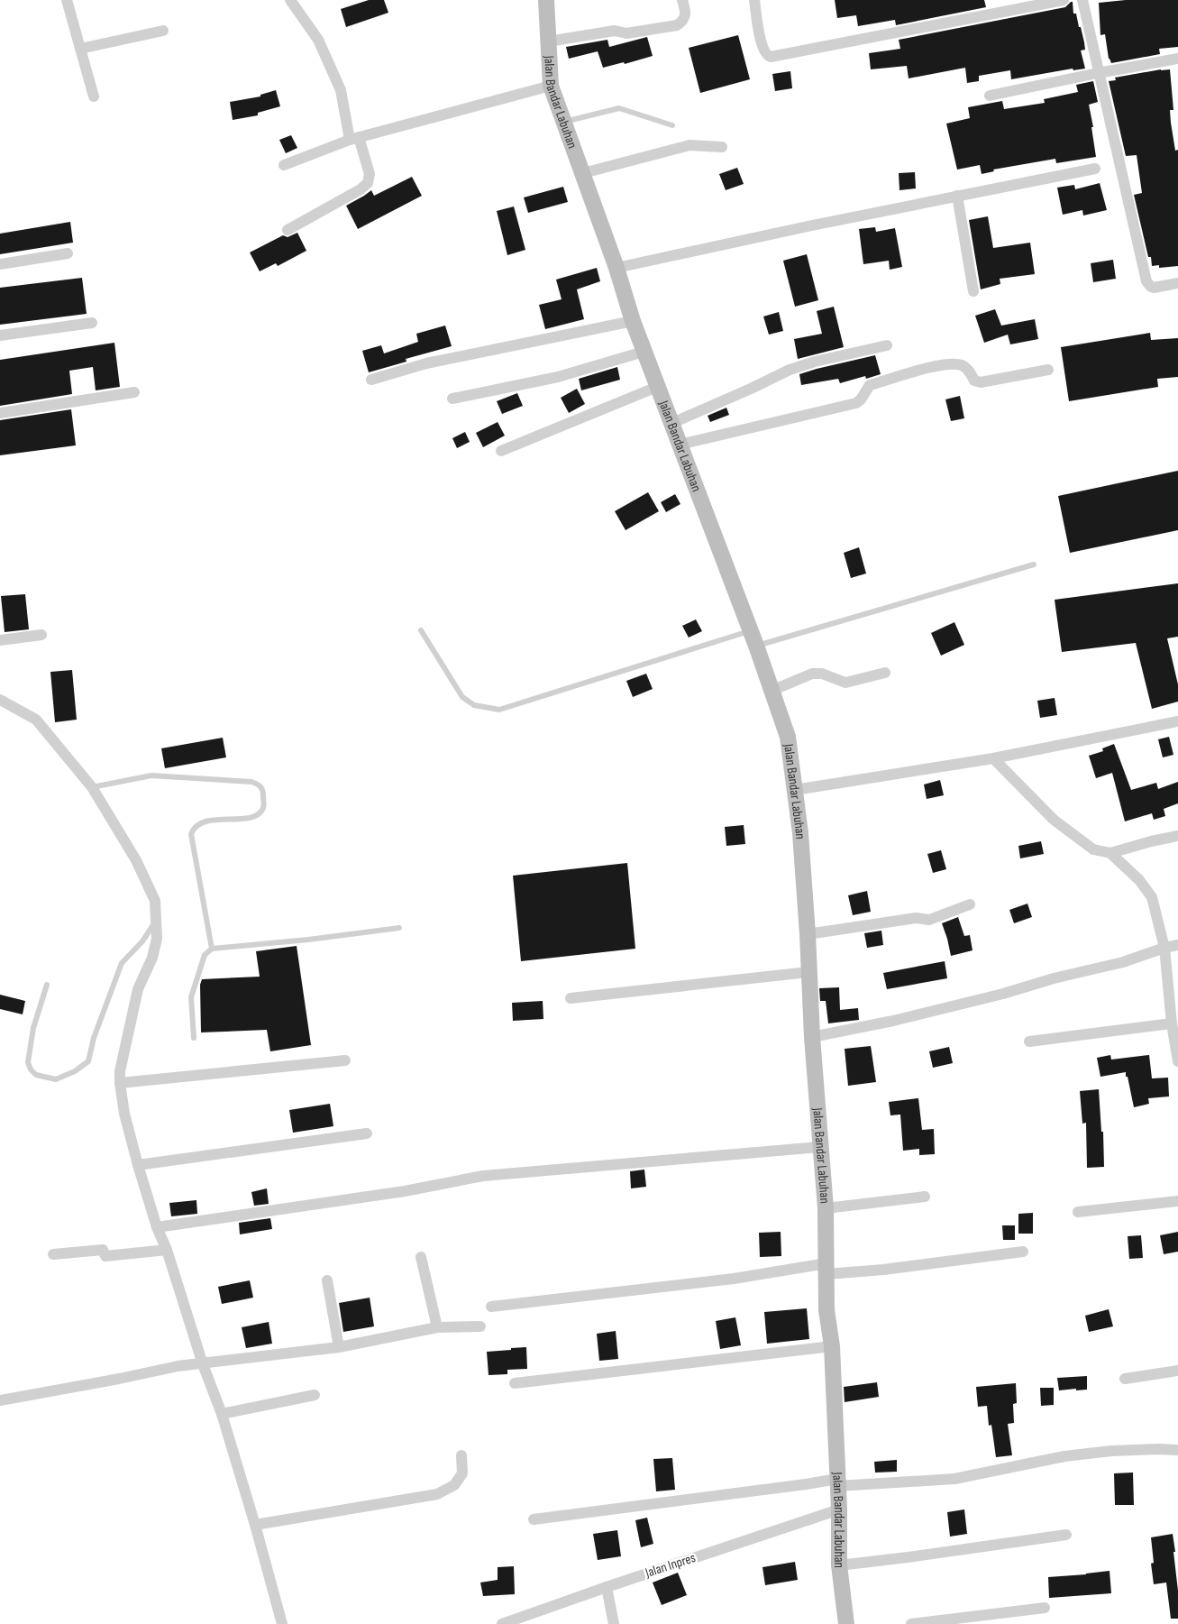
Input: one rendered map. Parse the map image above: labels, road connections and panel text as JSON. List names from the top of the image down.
{
  "streets": {
    "main road": ["Jalan Bandar Labuhan"],
    "street": ["Jalan Inpres"]
  },
  "crossings": [
    ["Jalan Bandar Labuhan", "Jalan Inpres"]
  ]
}
